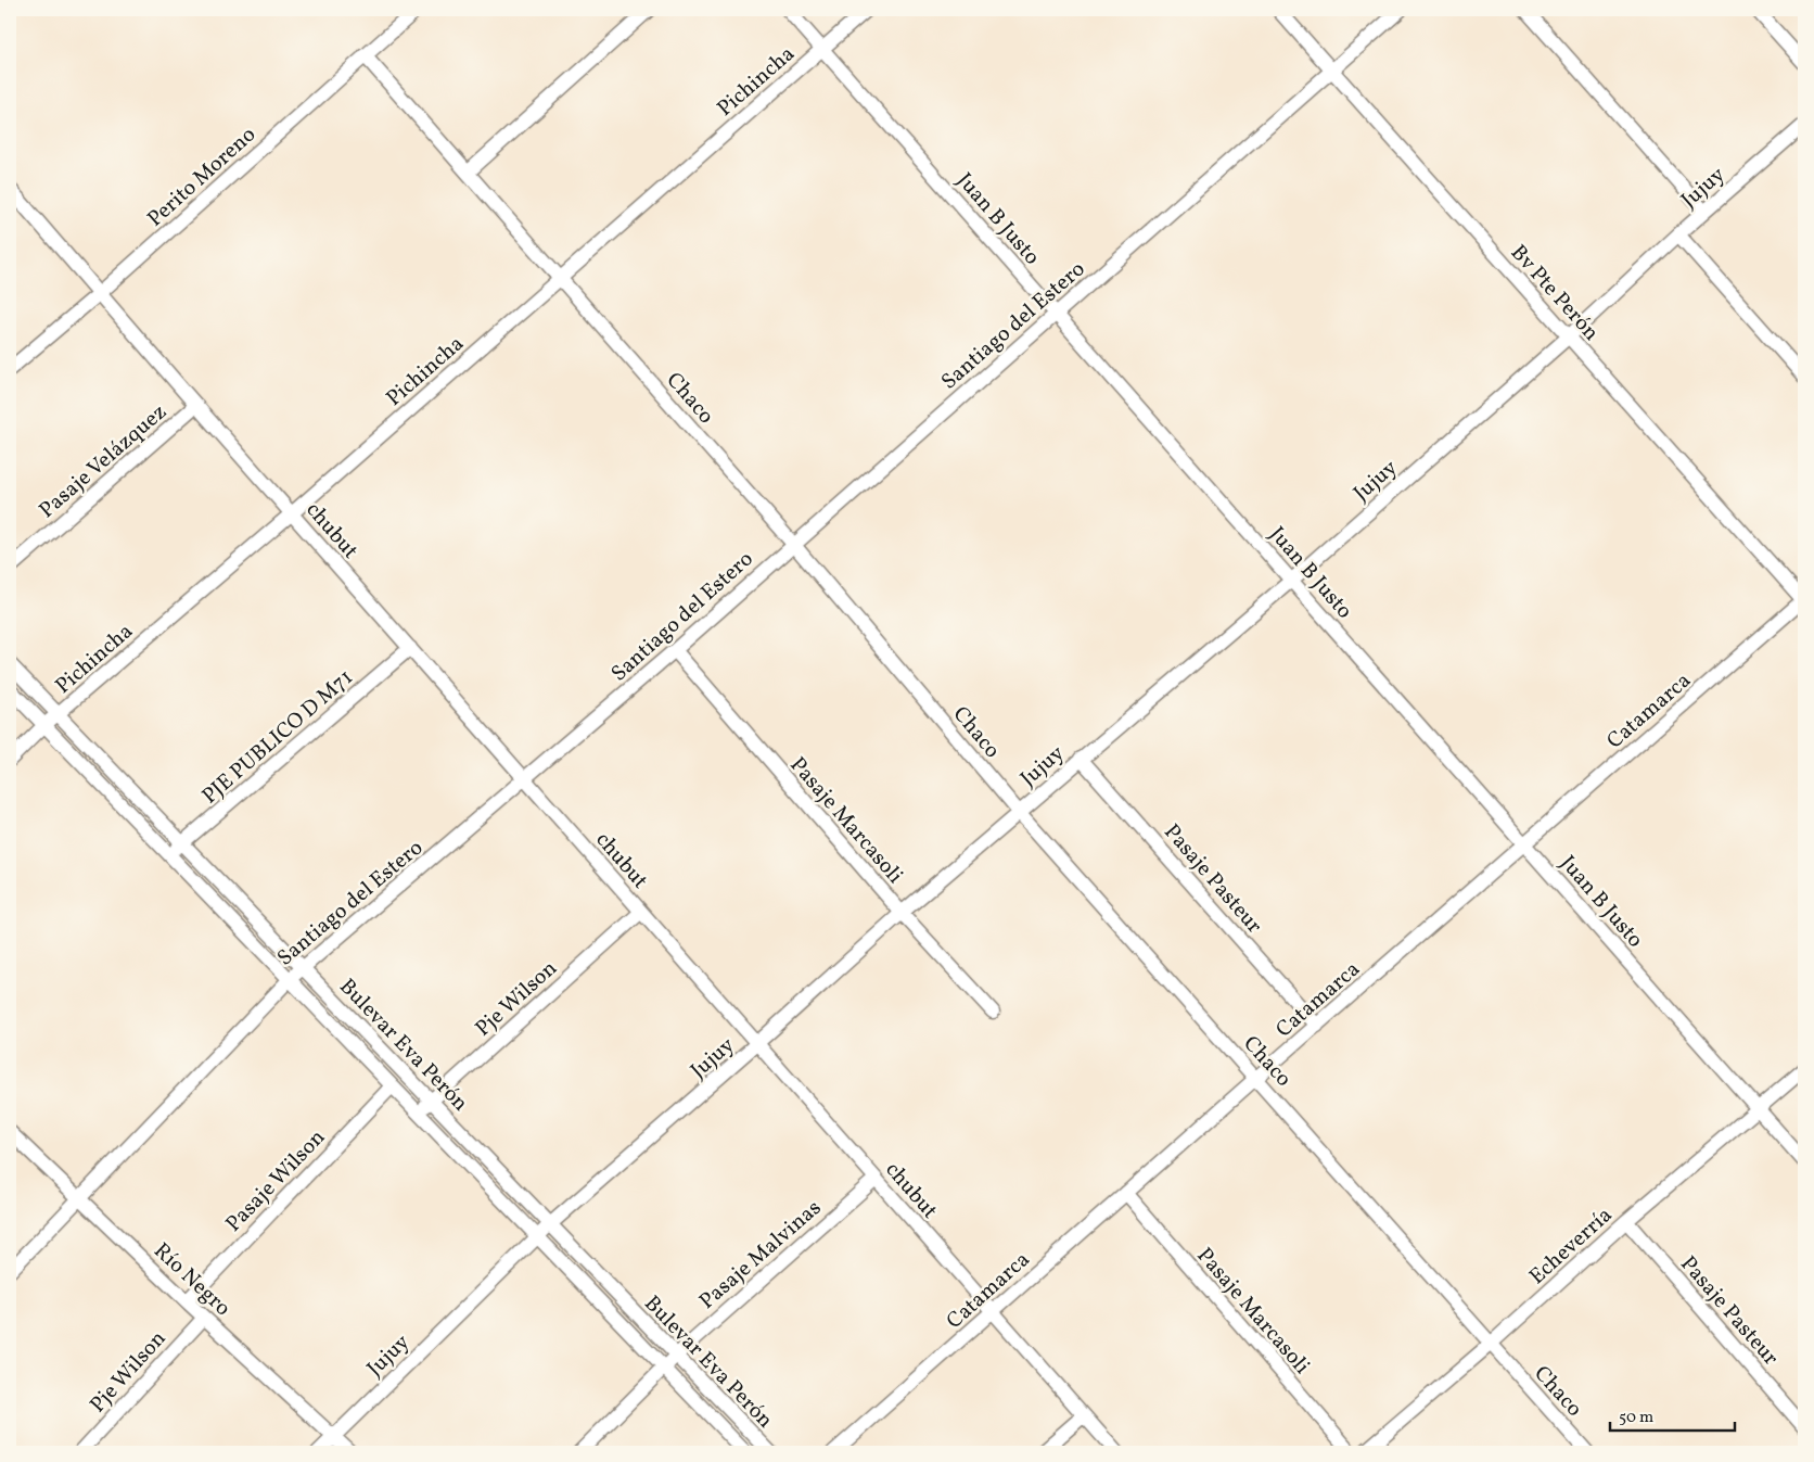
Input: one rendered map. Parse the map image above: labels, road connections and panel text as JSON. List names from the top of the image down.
{
  "streets": {
    "street": [
      "Pichincha",
      "Perito Moreno",
      "Jujuy",
      "Juan B Justo",
      "Bv Pte Perón",
      "Santiago del Estero",
      "Chaco",
      "Pasaje Velázquez",
      "chubut",
      "Catamarca",
      "PJE PUBLICO D M71",
      "Pasaje Marcasoli",
      "Pasaje Pasteur",
      "Pje Wilson",
      "Bulevar Eva Perón",
      "Pasaje Wilson",
      "Echeverría",
      "Pasaje Malvinas",
      "Río Negro"
    ]
  },
  "crossings": [
    ["Pichincha", "Juan B Justo"],
    ["Pichincha", "Chaco"],
    ["Pichincha", "chubut"],
    ["Pichincha", "Bulevar Eva Perón"],
    ["Perito Moreno", "Chaco"],
    ["Perito Moreno", "chubut"],
    ["Jujuy", "Juan B Justo"],
    ["Jujuy", "Bv Pte Perón"],
    ["Jujuy", "Chaco"],
    ["Jujuy", "chubut"],
    ["Jujuy", "Pasaje Marcasoli"],
    ["Jujuy", "Pasaje Pasteur"],
    ["Jujuy", "Bulevar Eva Perón"],
    ["Jujuy", "Río Negro"],
    ["Juan B Justo", "Santiago del Estero"],
    ["Juan B Justo", "Catamarca"],
    ["Juan B Justo", "Echeverría"],
    ["Bv Pte Perón", "Santiago del Estero"],
    ["Bv Pte Perón", "Catamarca"],
    ["Santiago del Estero", "Chaco"],
    ["Santiago del Estero", "chubut"],
    ["Santiago del Estero", "Pasaje Marcasoli"],
    ["Santiago del Estero", "Bulevar Eva Perón"],
    ["Santiago del Estero", "Río Negro"],
    ["Chaco", "Catamarca"],
    ["Chaco", "Echeverría"],
    ["Pasaje Velázquez", "chubut"],
    ["chubut", "Catamarca"],
    ["chubut", "PJE PUBLICO D M71"],
    ["chubut", "Pje Wilson"],
    ["chubut", "Pasaje Malvinas"],
    ["Catamarca", "Pasaje Marcasoli"],
    ["Catamarca", "Pasaje Pasteur"],
    ["PJE PUBLICO D M71", "Bulevar Eva Perón"],
    ["Pasaje Pasteur", "Echeverría"],
    ["Pje Wilson", "Bulevar Eva Perón"],
    ["Pje Wilson", "Río Negro"],
    ["Bulevar Eva Perón", "Pasaje Wilson"],
    ["Bulevar Eva Perón", "Pasaje Malvinas"],
    ["Pasaje Wilson", "Río Negro"]
  ],
  "scale_bar": "50 m"
}
